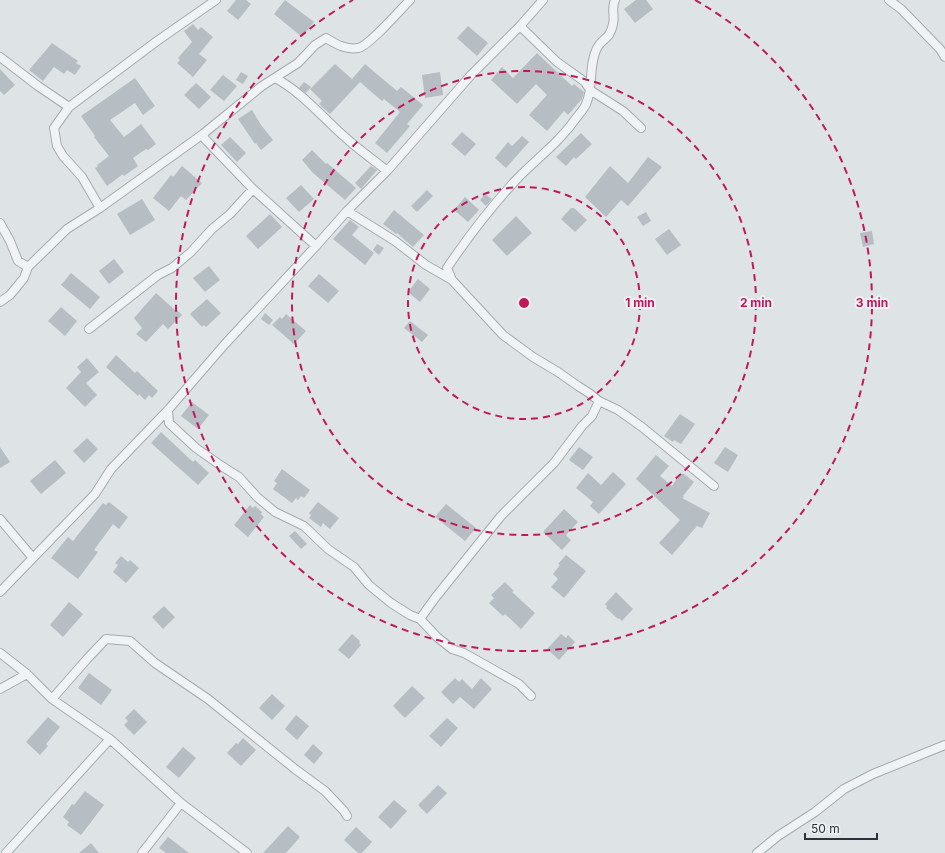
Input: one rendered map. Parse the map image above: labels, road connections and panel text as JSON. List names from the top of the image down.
{
  "scale_bar": "50 m",
  "rings": ["1 min", "2 min", "3 min"]
}
